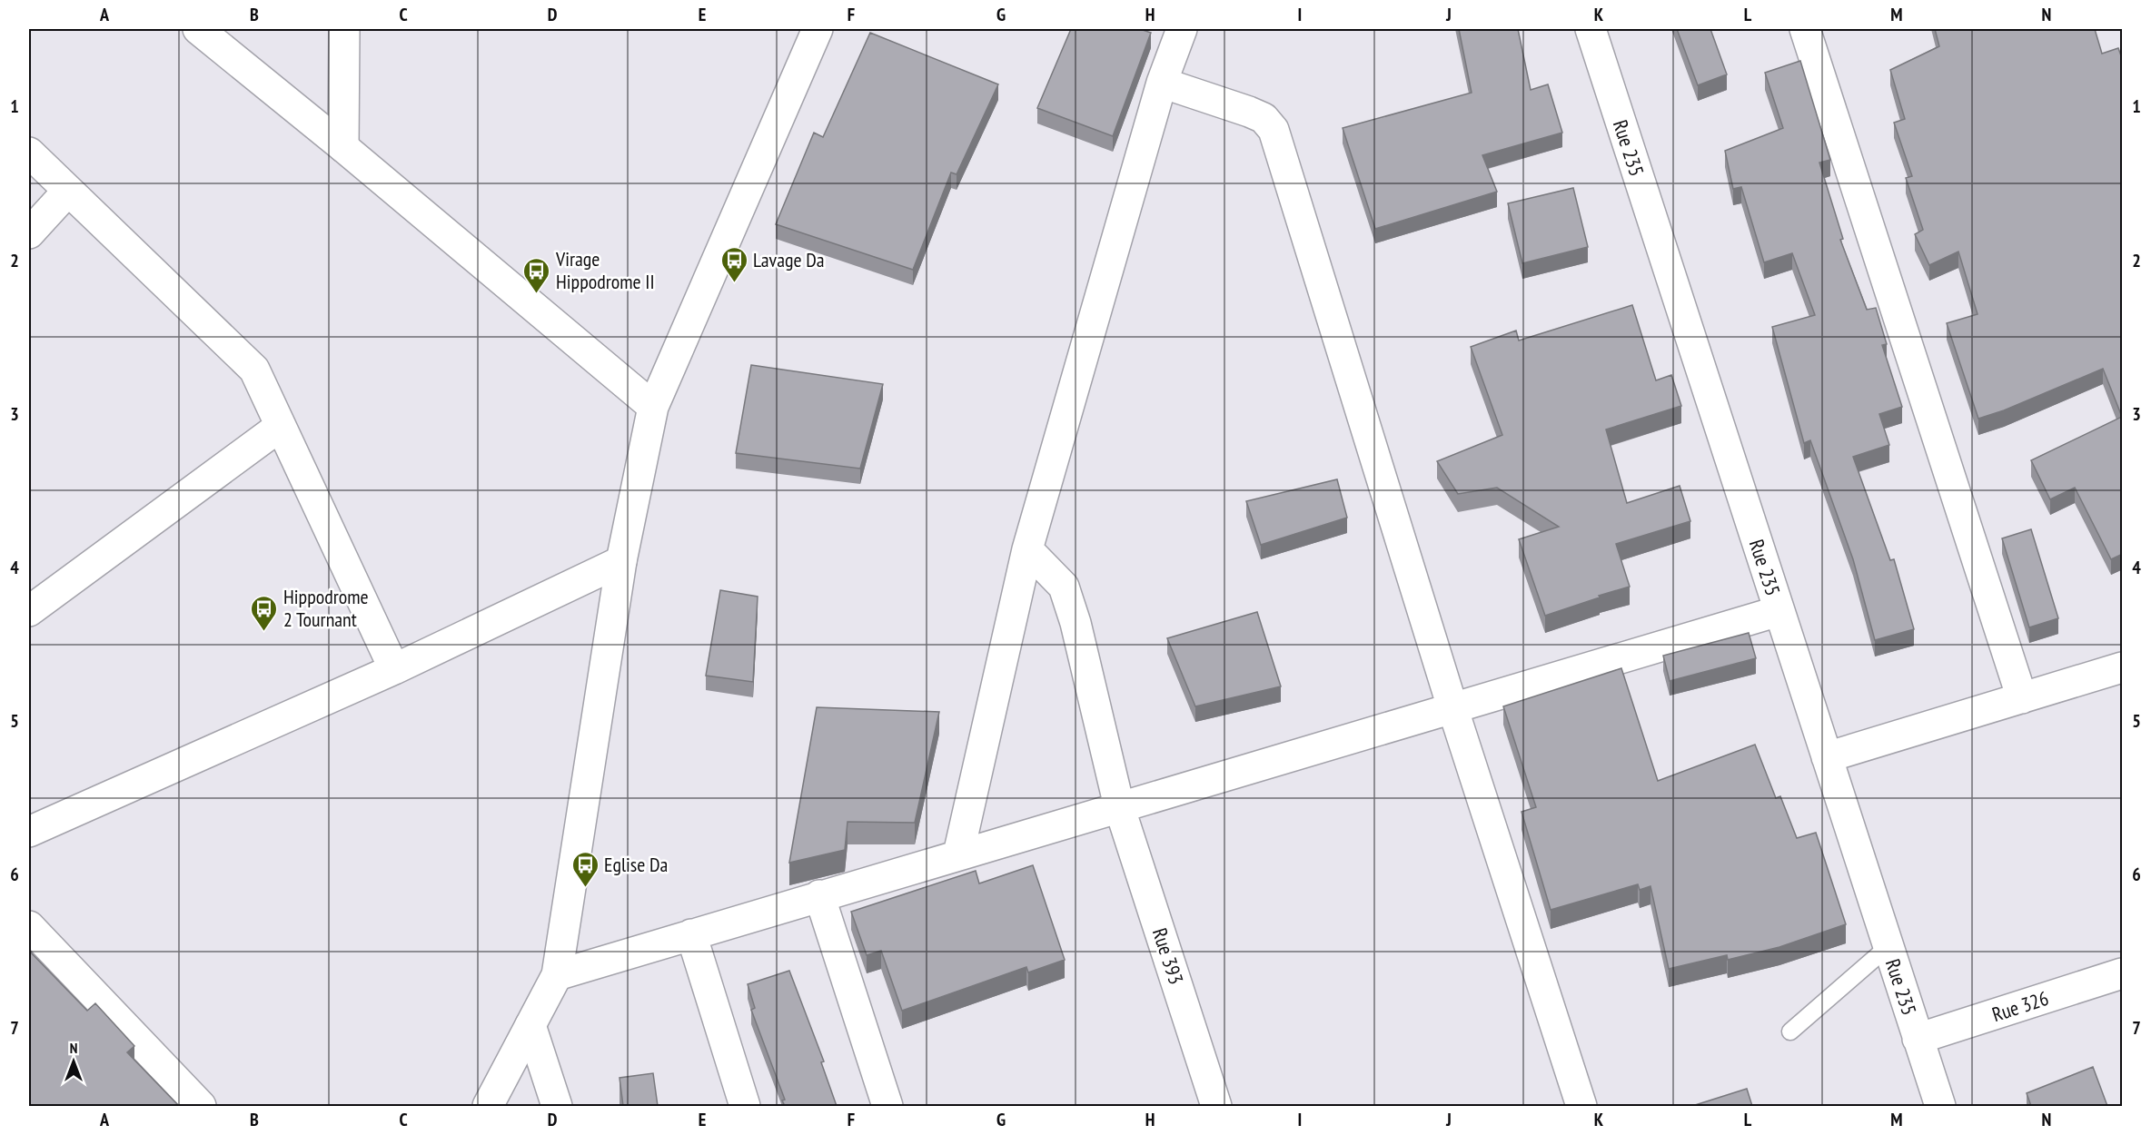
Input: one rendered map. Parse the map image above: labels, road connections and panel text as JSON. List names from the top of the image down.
{
  "streets": {
    "street": ["Rue 235", "Rue 393", "Rue 326"]
  },
  "crossings": [
    ["Rue 235", "Rue 326"]
  ],
  "places": {
    "bus stop": [
      "Lavage Da",
      "Virage Hippodrome II",
      "Hippodrome 2 Tournant",
      "Eglise Da"
    ]
  },
  "north": "top",
  "grid": {
    "columns": [
      "A",
      "B",
      "C",
      "D",
      "E",
      "F",
      "G",
      "H",
      "I",
      "J",
      "K",
      "L",
      "M",
      "N"
    ],
    "rows": [
      "1",
      "2",
      "3",
      "4",
      "5",
      "6",
      "7"
    ]
  }
}
